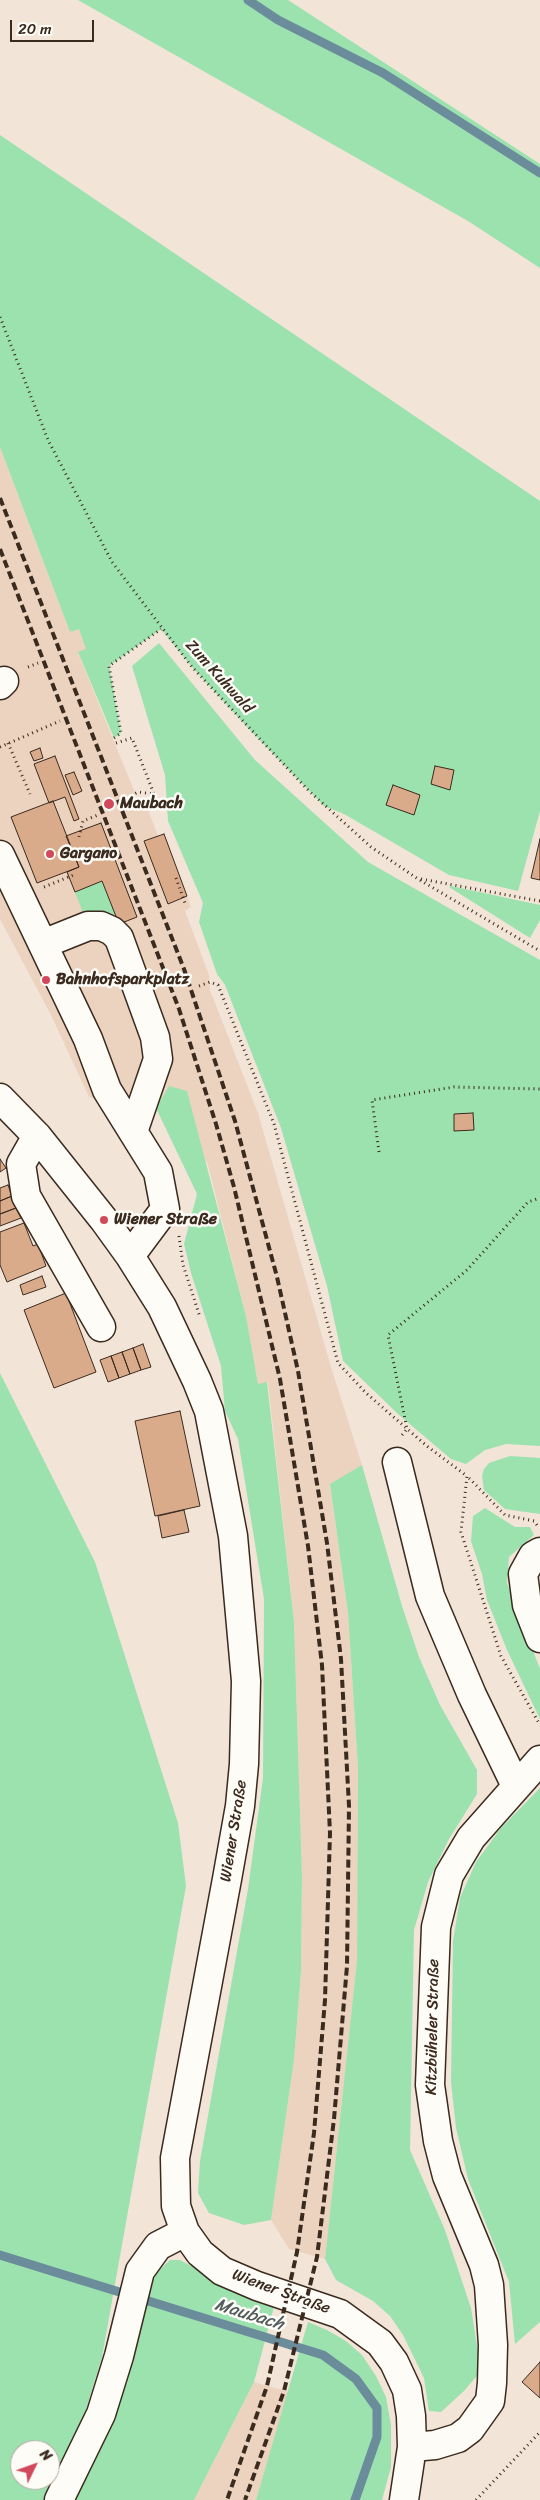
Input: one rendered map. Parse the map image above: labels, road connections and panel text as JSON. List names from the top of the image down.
{
  "streets": {
    "street": ["Wiener Straße", "Kitzbüheler Straße"],
    "path": ["Zum Kuhwald"]
  },
  "crossings": [
    ["Wiener Straße", "Kitzbüheler Straße"]
  ],
  "water": ["Maubach"],
  "places": [
    "Maubach",
    "Gargano",
    "Bahnhofsparkplatz",
    "Wiener Straße"
  ],
  "scale_bar": "20 m",
  "north": "top right"
}
